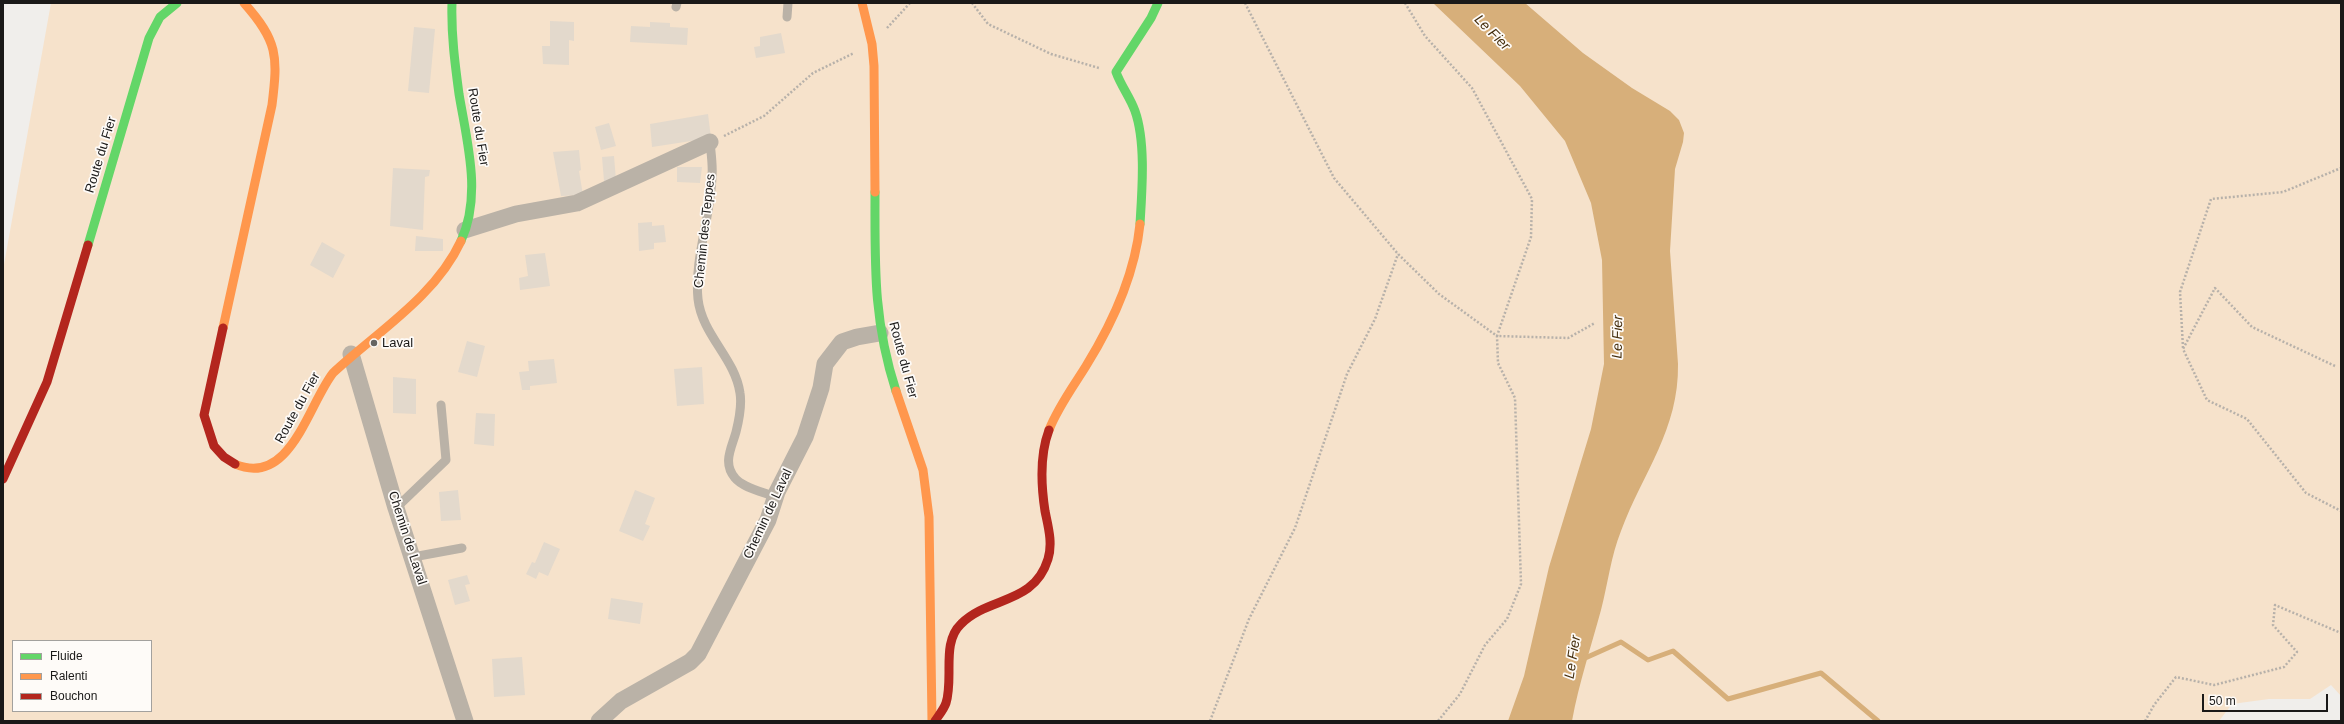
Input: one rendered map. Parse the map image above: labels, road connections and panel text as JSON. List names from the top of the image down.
{
  "streets": {
    "main road": ["Route du Fier"],
    "street": ["Chemin de Laval"],
    "lane": ["Chemin des Teppes"]
  },
  "crossings": [
    ["Route du Fier", "Chemin de Laval"],
    ["Chemin des Teppes", "Chemin de Laval"]
  ],
  "water": ["Le Fier"],
  "places": ["Laval"],
  "legend": ["Fluide", "Ralenti", "Bouchon"],
  "scale_bar": "50 m"
}
